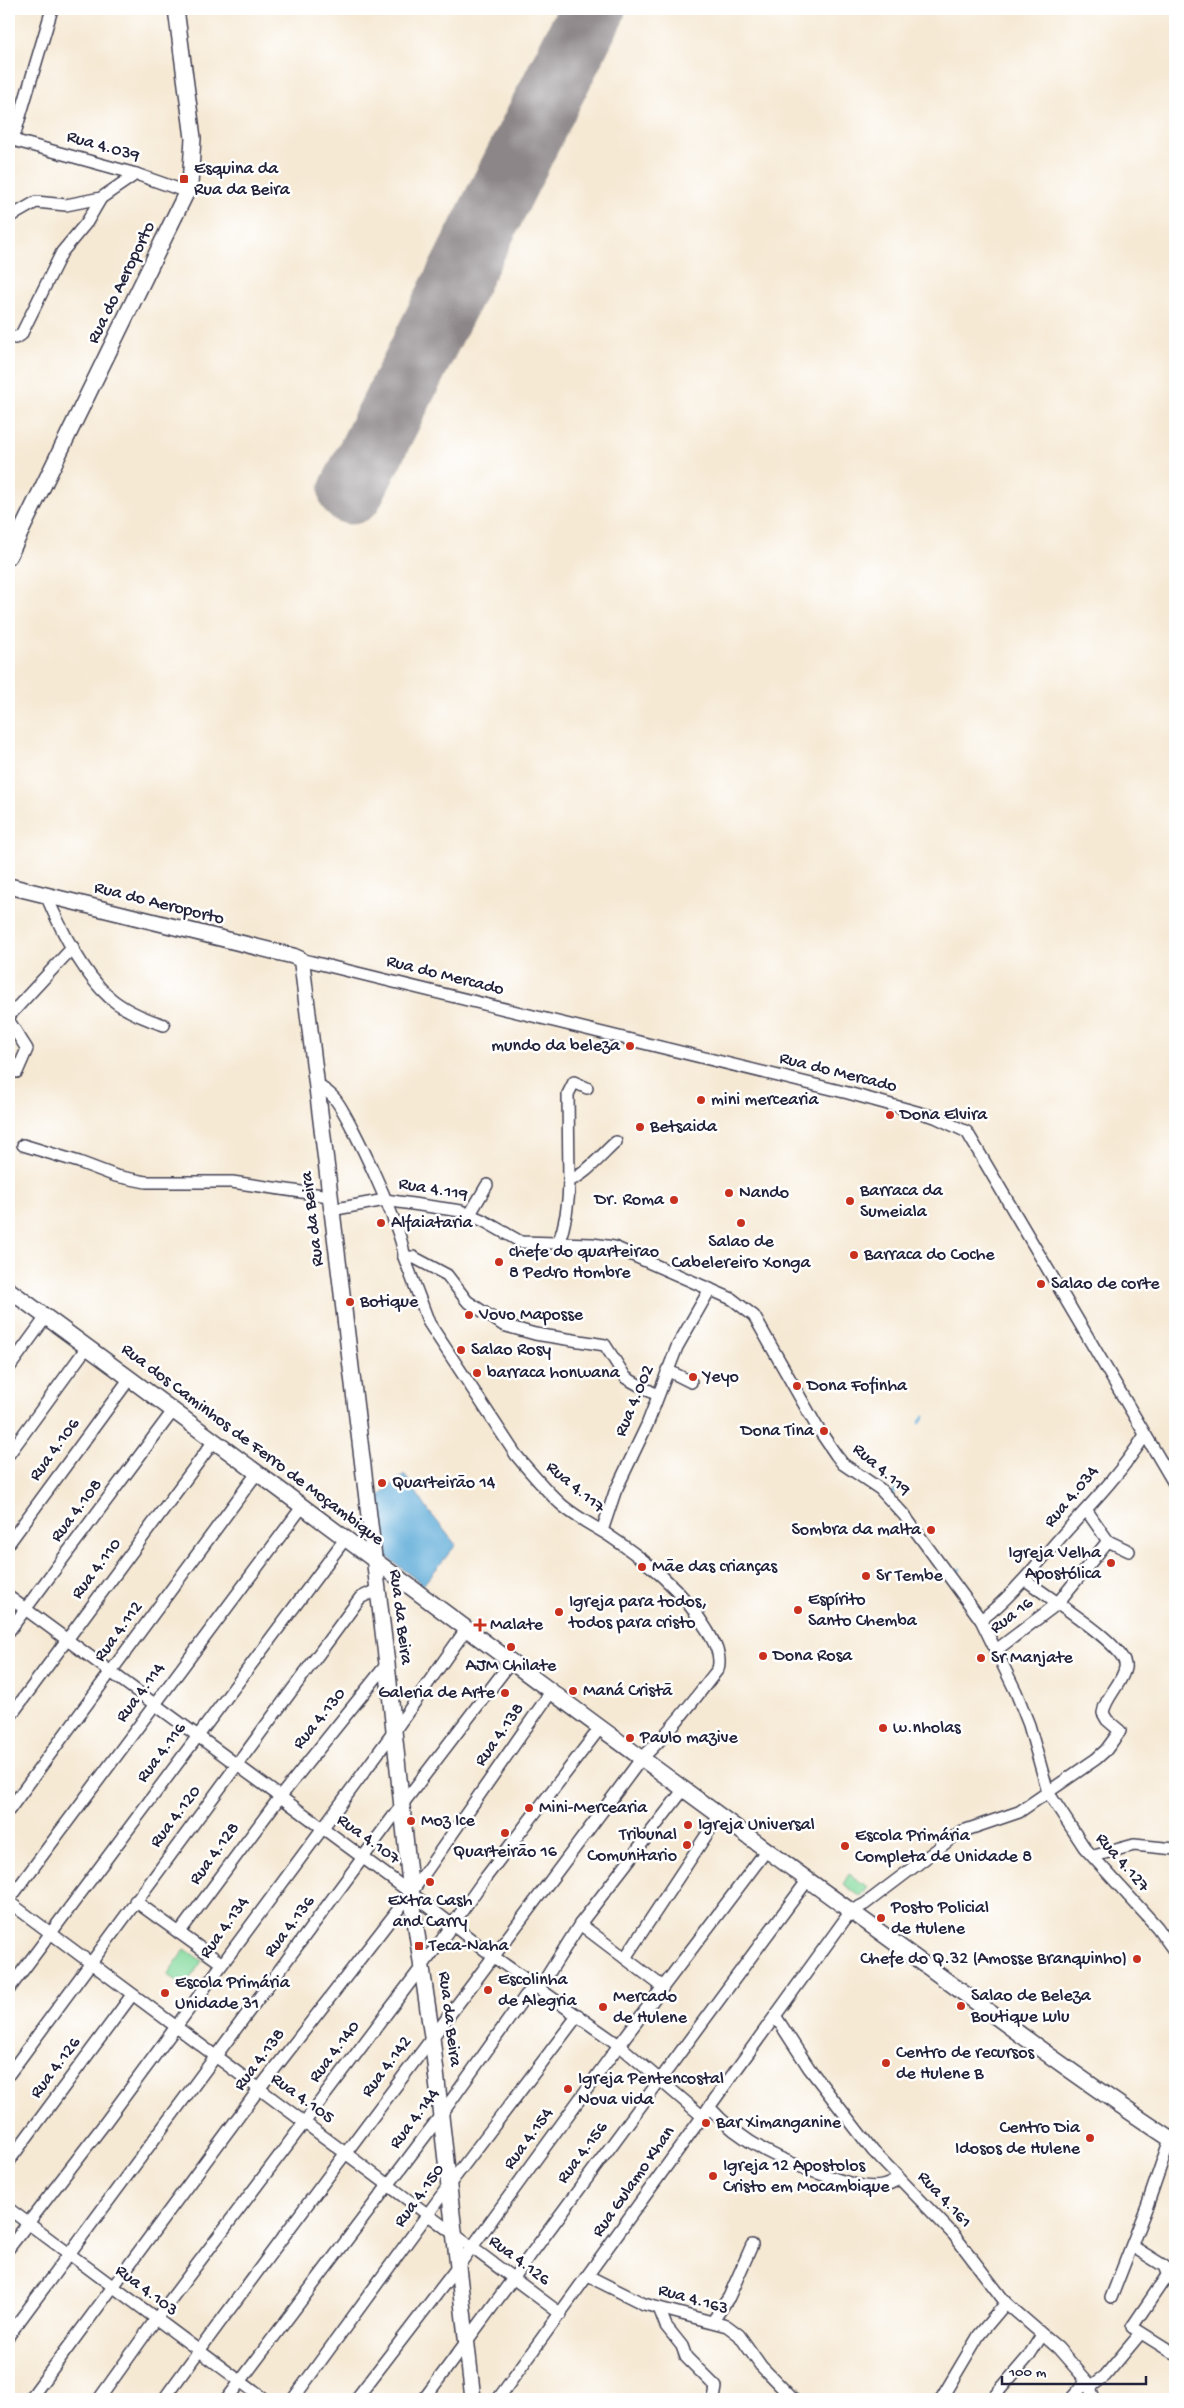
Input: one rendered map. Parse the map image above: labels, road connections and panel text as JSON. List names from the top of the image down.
{
  "streets": {
    "main road": ["Rua do Aeroporto", "Rua da Beira", "Rua dos Caminhos de Ferro de Moçambique"],
    "street": [
      "Rua 4.039",
      "Rua do Mercado",
      "Rua 4.119",
      "Rua 4.002",
      "Rua 4.106",
      "Rua 4.117",
      "Rua 4.034",
      "Rua 4.108",
      "Rua 4.110",
      "Rua 16",
      "Rua 4.112",
      "Rua 4.114",
      "Rua 4.130",
      "Rua 4.138",
      "Rua 4.116",
      "Rua 4.120",
      "Rua 4.107",
      "Rua 4.128",
      "Rua 4.127",
      "Rua 4.136",
      "Rua 4.134",
      "Rua 4.140",
      "Rua 4.142",
      "Rua 4.126",
      "Rua 4.105",
      "Rua 4.144",
      "Rua 4.154",
      "Rua 4.156",
      "Rua Gulamo Khan",
      "Rua 4.150",
      "Rua 4.161",
      "Rua 4.103",
      "Rua 4.163"
    ]
  },
  "crossings": [
    ["Rua 4.039", "Rua do Aeroporto"],
    ["Rua do Aeroporto", "Rua do Mercado"],
    ["Rua do Aeroporto", "Rua da Beira"],
    ["Rua do Mercado", "Rua da Beira"],
    ["Rua do Mercado", "Rua 4.034"],
    ["Rua 4.119", "Rua da Beira"],
    ["Rua 4.119", "Rua 4.002"],
    ["Rua 4.119", "Rua 4.117"],
    ["Rua 4.119", "Rua 4.034"],
    ["Rua 4.119", "Rua 16"],
    ["Rua 4.119", "Rua 4.127"],
    ["Rua da Beira", "Rua dos Caminhos de Ferro de Moçambique"],
    ["Rua da Beira", "Rua 4.117"],
    ["Rua da Beira", "Rua 4.130"],
    ["Rua da Beira", "Rua 4.138"],
    ["Rua da Beira", "Rua 4.120"],
    ["Rua da Beira", "Rua 4.107"],
    ["Rua da Beira", "Rua 4.136"],
    ["Rua da Beira", "Rua 4.134"],
    ["Rua da Beira", "Rua 4.140"],
    ["Rua da Beira", "Rua 4.142"],
    ["Rua da Beira", "Rua 4.126"],
    ["Rua da Beira", "Rua 4.105"],
    ["Rua da Beira", "Rua 4.144"],
    ["Rua da Beira", "Rua 4.154"],
    ["Rua da Beira", "Rua 4.156"],
    ["Rua da Beira", "Rua 4.150"],
    ["Rua 4.002", "Rua 4.117"],
    ["Rua dos Caminhos de Ferro de Moçambique", "Rua 4.106"],
    ["Rua dos Caminhos de Ferro de Moçambique", "Rua 4.117"],
    ["Rua dos Caminhos de Ferro de Moçambique", "Rua 4.108"],
    ["Rua dos Caminhos de Ferro de Moçambique", "Rua 4.110"],
    ["Rua dos Caminhos de Ferro de Moçambique", "Rua 4.112"],
    ["Rua dos Caminhos de Ferro de Moçambique", "Rua 4.114"],
    ["Rua dos Caminhos de Ferro de Moçambique", "Rua 4.138"],
    ["Rua dos Caminhos de Ferro de Moçambique", "Rua 4.116"],
    ["Rua dos Caminhos de Ferro de Moçambique", "Rua 4.136"],
    ["Rua dos Caminhos de Ferro de Moçambique", "Rua 4.134"],
    ["Rua dos Caminhos de Ferro de Moçambique", "Rua 4.140"],
    ["Rua dos Caminhos de Ferro de Moçambique", "Rua 4.142"],
    ["Rua dos Caminhos de Ferro de Moçambique", "Rua 4.144"],
    ["Rua dos Caminhos de Ferro de Moçambique", "Rua 4.154"],
    ["Rua dos Caminhos de Ferro de Moçambique", "Rua 4.156"],
    ["Rua dos Caminhos de Ferro de Moçambique", "Rua Gulamo Khan"],
    ["Rua 4.117", "Rua 4.142"],
    ["Rua 4.108", "Rua 4.107"],
    ["Rua 4.110", "Rua 4.107"],
    ["Rua 4.112", "Rua 4.107"],
    ["Rua 4.114", "Rua 4.107"],
    ["Rua 4.114", "Rua 4.105"],
    ["Rua 4.130", "Rua 4.107"],
    ["Rua 4.130", "Rua 4.128"],
    ["Rua 4.138", "Rua 4.107"],
    ["Rua 4.138", "Rua 4.105"],
    ["Rua 4.138", "Rua 4.103"],
    ["Rua 4.116", "Rua 4.107"],
    ["Rua 4.116", "Rua 4.105"],
    ["Rua 4.120", "Rua 4.107"],
    ["Rua 4.120", "Rua 4.105"],
    ["Rua 4.107", "Rua 4.128"],
    ["Rua 4.107", "Rua 4.136"],
    ["Rua 4.107", "Rua 4.134"],
    ["Rua 4.107", "Rua 4.140"],
    ["Rua 4.107", "Rua 4.142"],
    ["Rua 4.107", "Rua 4.144"],
    ["Rua 4.107", "Rua 4.154"],
    ["Rua 4.107", "Rua 4.156"],
    ["Rua 4.107", "Rua Gulamo Khan"],
    ["Rua 4.107", "Rua 4.150"],
    ["Rua 4.107", "Rua 4.161"],
    ["Rua 4.136", "Rua 4.105"],
    ["Rua 4.136", "Rua 4.103"],
    ["Rua 4.134", "Rua 4.105"],
    ["Rua 4.134", "Rua 4.103"],
    ["Rua 4.140", "Rua 4.105"],
    ["Rua 4.140", "Rua 4.103"],
    ["Rua 4.142", "Rua 4.105"],
    ["Rua 4.142", "Rua 4.103"],
    ["Rua 4.126", "Rua 4.105"],
    ["Rua 4.126", "Rua 4.154"],
    ["Rua 4.126", "Rua 4.156"],
    ["Rua 4.126", "Rua Gulamo Khan"],
    ["Rua 4.105", "Rua 4.144"],
    ["Rua 4.105", "Rua 4.150"],
    ["Rua 4.144", "Rua 4.103"],
    ["Rua Gulamo Khan", "Rua 4.161"],
    ["Rua Gulamo Khan", "Rua 4.163"]
  ],
  "places": {
    "transit": ["Esquina da Rua da Beira", "Teca-Naha"],
    "other": [
      "mundo da beleza",
      "mini mercearia",
      "Dona Elvira",
      "Betsaida",
      "Nando",
      "Dr. Roma",
      "Barraca da Sumeiala",
      "Alfaiataria",
      "Salao de Cabelereiro Xonga",
      "Barraca do Coche",
      "chefe do quarteirao 8 Pedro Hombre",
      "Salao de corte",
      "Botique",
      "Vovo Maposse",
      "Salao Rosy",
      "barraca honwana",
      "Yeyo",
      "Dona Fofinha",
      "Dona Tina",
      "Quarteirão 14",
      "Sombra da malta",
      "Igreja Velha Apostólica",
      "Mãe das crianças",
      "Sr Tembe",
      "Espírito Santo Chemba",
      "Igreja para todos, todos para cristo",
      "AJM Chilate",
      "Dona Rosa",
      "Sr Manjate",
      "Maná Cristã",
      "Galeria de Arte",
      "w.nholas",
      "Paulo mazive",
      "Mini-Mercearia",
      "Moz Ice",
      "Igreja Universal",
      "Quarteirão 16",
      "Tribunal Comunitario",
      "Escola Primária Completa de Unidade 8",
      "Extra Cash and Carry",
      "Posto Policial de Hulene",
      "Chefe do Q.32 (Amosse Branquinho)",
      "Escolinha de Alegria",
      "Escola Primária Unidade 31",
      "Salao de Beleza Boutique Lulu",
      "Mercado de Hulene",
      "Centro de recursos de Hulene B",
      "Igreja Pentencostal Nova vida",
      "Bar Ximanganine",
      "Centro Dia Idosos de Hulene",
      "Igreja 12 Apostolos Cristo em Mocambique"
    ],
    "health": ["Malate"]
  },
  "scale_bar": "100 m"
}
